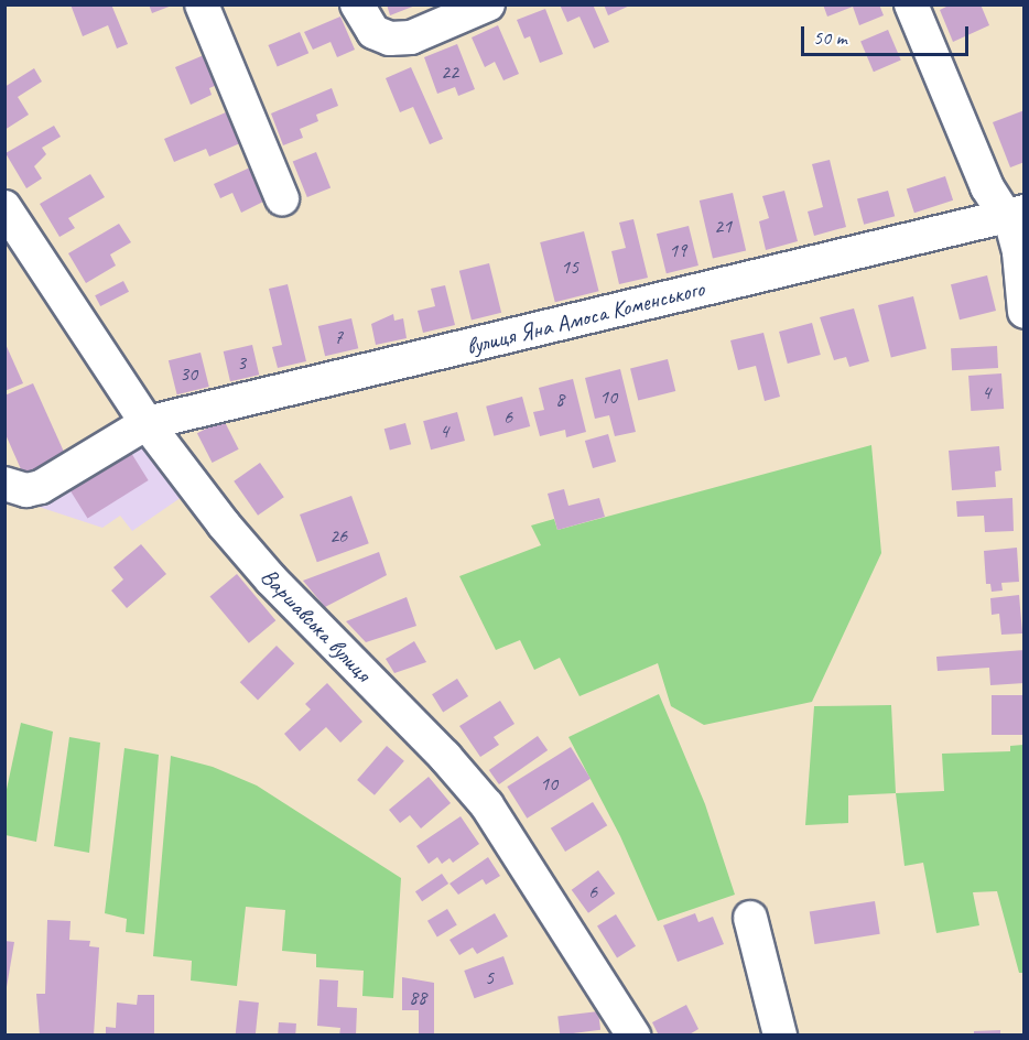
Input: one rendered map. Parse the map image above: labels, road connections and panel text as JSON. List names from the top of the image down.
{
  "streets": {
    "street": ["вулиця Яна Амоса Коменського", "Варшавська вулиця"]
  },
  "crossings": [
    ["вулиця Яна Амоса Коменського", "Варшавська вулиця"]
  ],
  "house_numbers": [
    "22",
    "21",
    "19",
    "15",
    "7",
    "3",
    "30",
    "4",
    "10",
    "8",
    "6",
    "4",
    "26",
    "10",
    "6",
    "5",
    "88"
  ],
  "scale_bar": "50 m"
}
